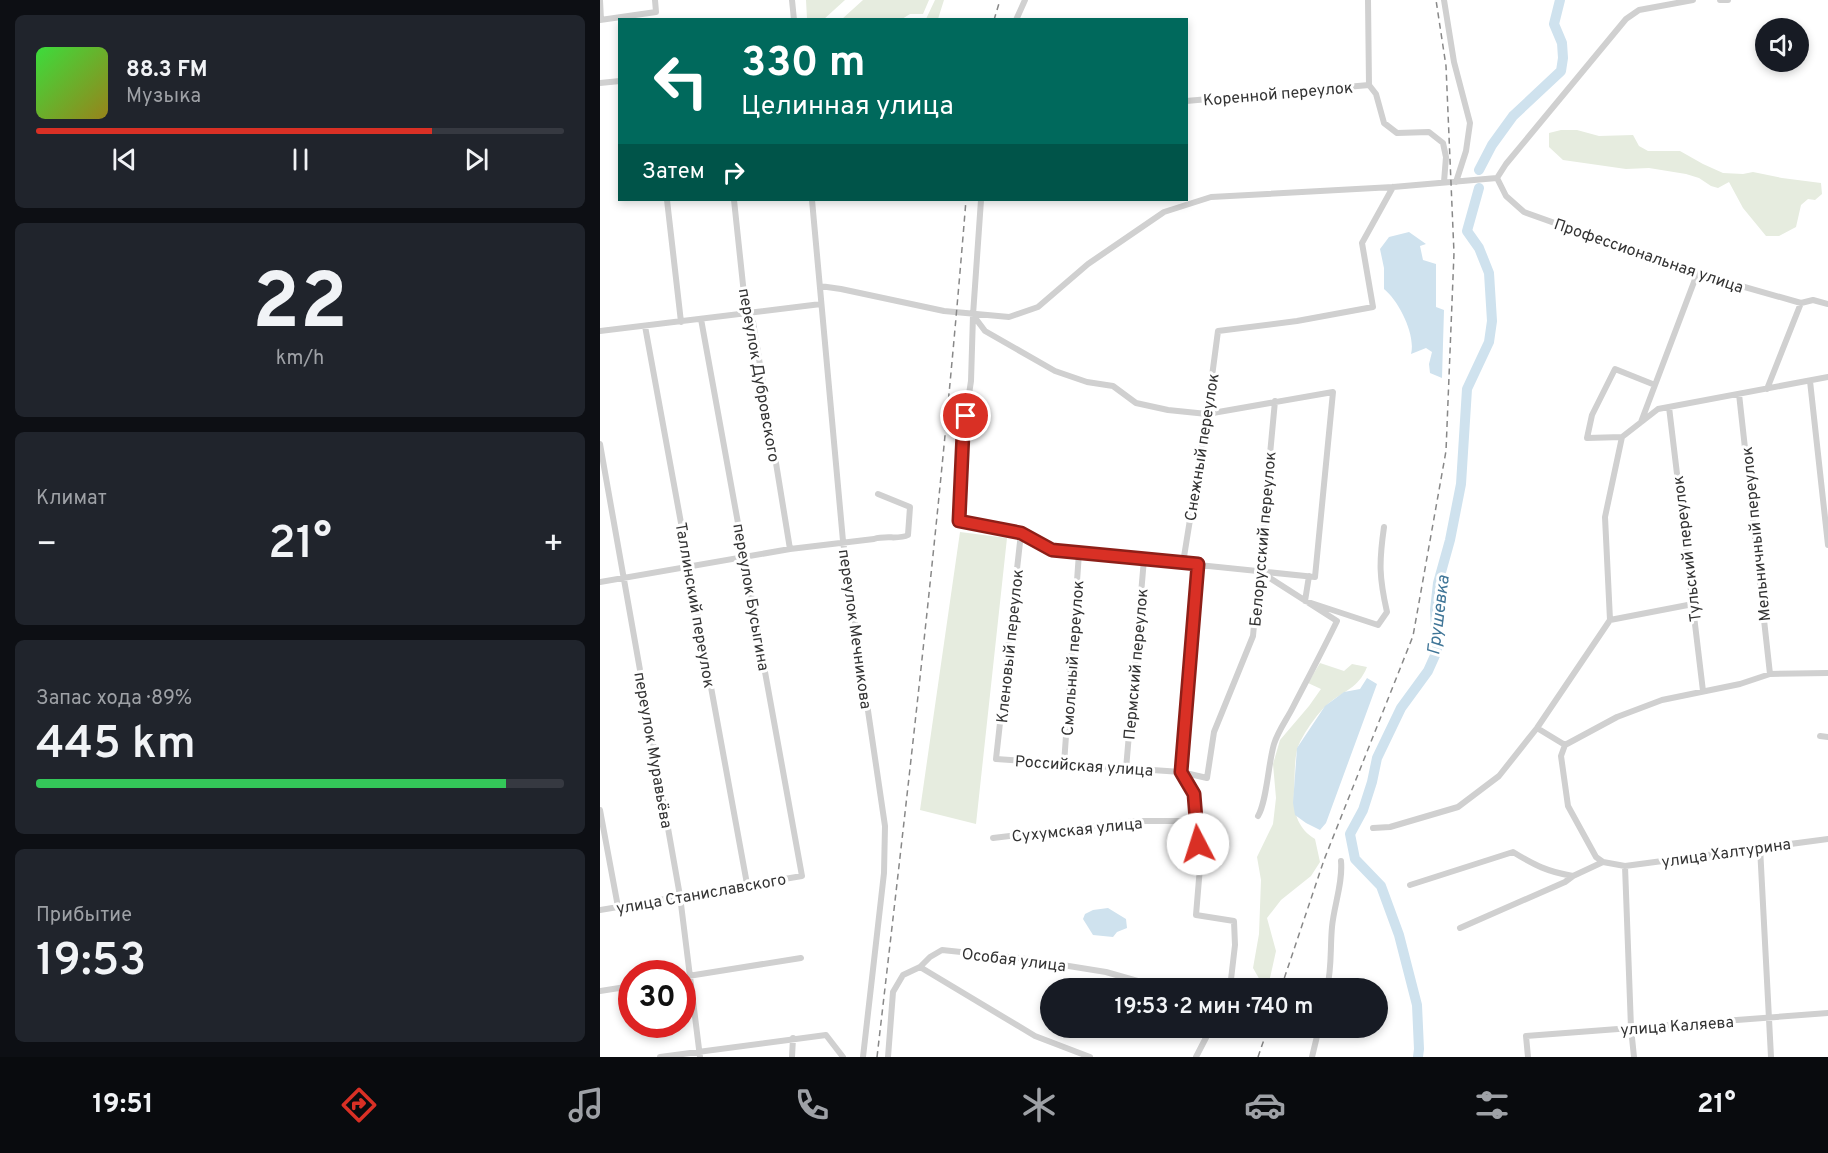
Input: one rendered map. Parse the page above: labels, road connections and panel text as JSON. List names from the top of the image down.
{
  "streets": {
    "street": [
      "Коренной переулок",
      "Профессиональная улица",
      "переулок Дубровского",
      "Снежный переулок",
      "Мельничный переулок",
      "Белорусский переулок",
      "Тульский переулок",
      "переулок Бусыгина",
      "Таллинский переулок",
      "переулок Мечникова",
      "Кленовый переулок",
      "Смольный переулок",
      "Пермский переулок",
      "переулок Муравьёва",
      "Российская улица",
      "Сухумская улица",
      "улица Халтурина",
      "улица Станиславского",
      "Особая улица",
      "улица Каляева"
    ]
  },
  "crossings": [
    ["Белорусский переулок", "Российская улица"],
    ["переулок Бусыгина", "улица Станиславского"],
    ["Таллинский переулок", "улица Станиславского"],
    ["Кленовый переулок", "Российская улица"],
    ["Смольный переулок", "Российская улица"],
    ["Пермский переулок", "Российская улица"],
    ["переулок Муравьёва", "улица Станиславского"]
  ],
  "water": ["Грушевка"],
  "page": {
    "turn": ["330 m", "Целинная улица"],
    "song": ["88.3 FM", "Музыка"],
    "then": "Затем",
    "tile": [
      ["22", "km/h"],
      "Климат",
      ["Запас хода · 89%", "445 km"],
      ["Прибытие", "19:53"]
    ],
    "heat": ["−", "21°", "+"],
    "limit": "30",
    "trip": "19:53 · 2 мин · 740 m",
    "tabs": ["19:51", "21°"]
  }
}
